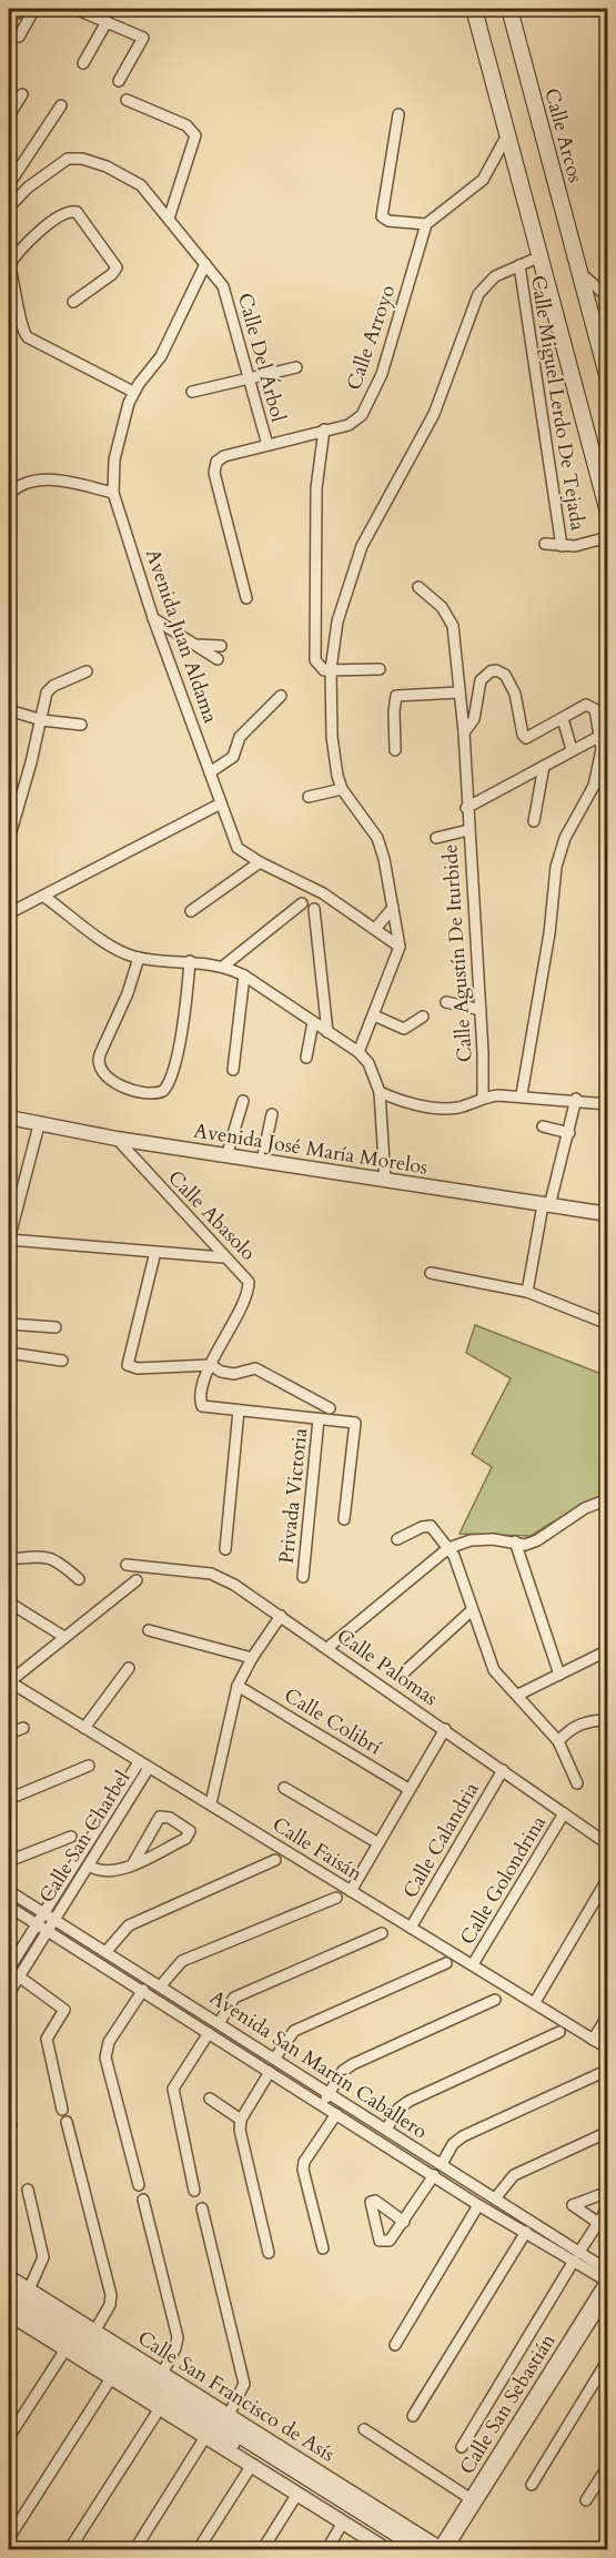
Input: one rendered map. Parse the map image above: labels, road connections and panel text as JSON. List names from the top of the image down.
{
  "streets": {
    "main road": ["Calle Arcos", "Calle San Francisco de Asís"],
    "street": [
      "Calle Arroyo",
      "Calle Del Árbol",
      "Calle Miguel Lerdo De Tejada",
      "Avenida Juan Aldama",
      "Calle Agustín De Iturbide",
      "Avenida José María Morelos",
      "Calle Abasolo",
      "Privada Victoria",
      "Calle Palomas",
      "Calle Colibrí",
      "Calle San Charbel",
      "Calle Calandria",
      "Calle Faisán",
      "Calle Golondrina",
      "Avenida San Martín Caballero",
      "Calle San Sebastián"
    ]
  },
  "crossings": [
    ["Calle Arroyo", "Calle Del Árbol"],
    ["Calle Del Árbol", "Avenida Juan Aldama"],
    ["Avenida José María Morelos", "Calle Abasolo"],
    ["Calle Palomas", "Calle Calandria"],
    ["Calle Palomas", "Calle Golondrina"],
    ["Calle San Charbel", "Calle Faisán"],
    ["Calle San Charbel", "Avenida San Martín Caballero"],
    ["Calle Calandria", "Calle Faisán"],
    ["Calle Faisán", "Calle Golondrina"],
    ["Avenida San Martín Caballero", "Calle San Sebastián"],
    ["Calle San Francisco de Asís", "Calle San Sebastián"]
  ]
}
